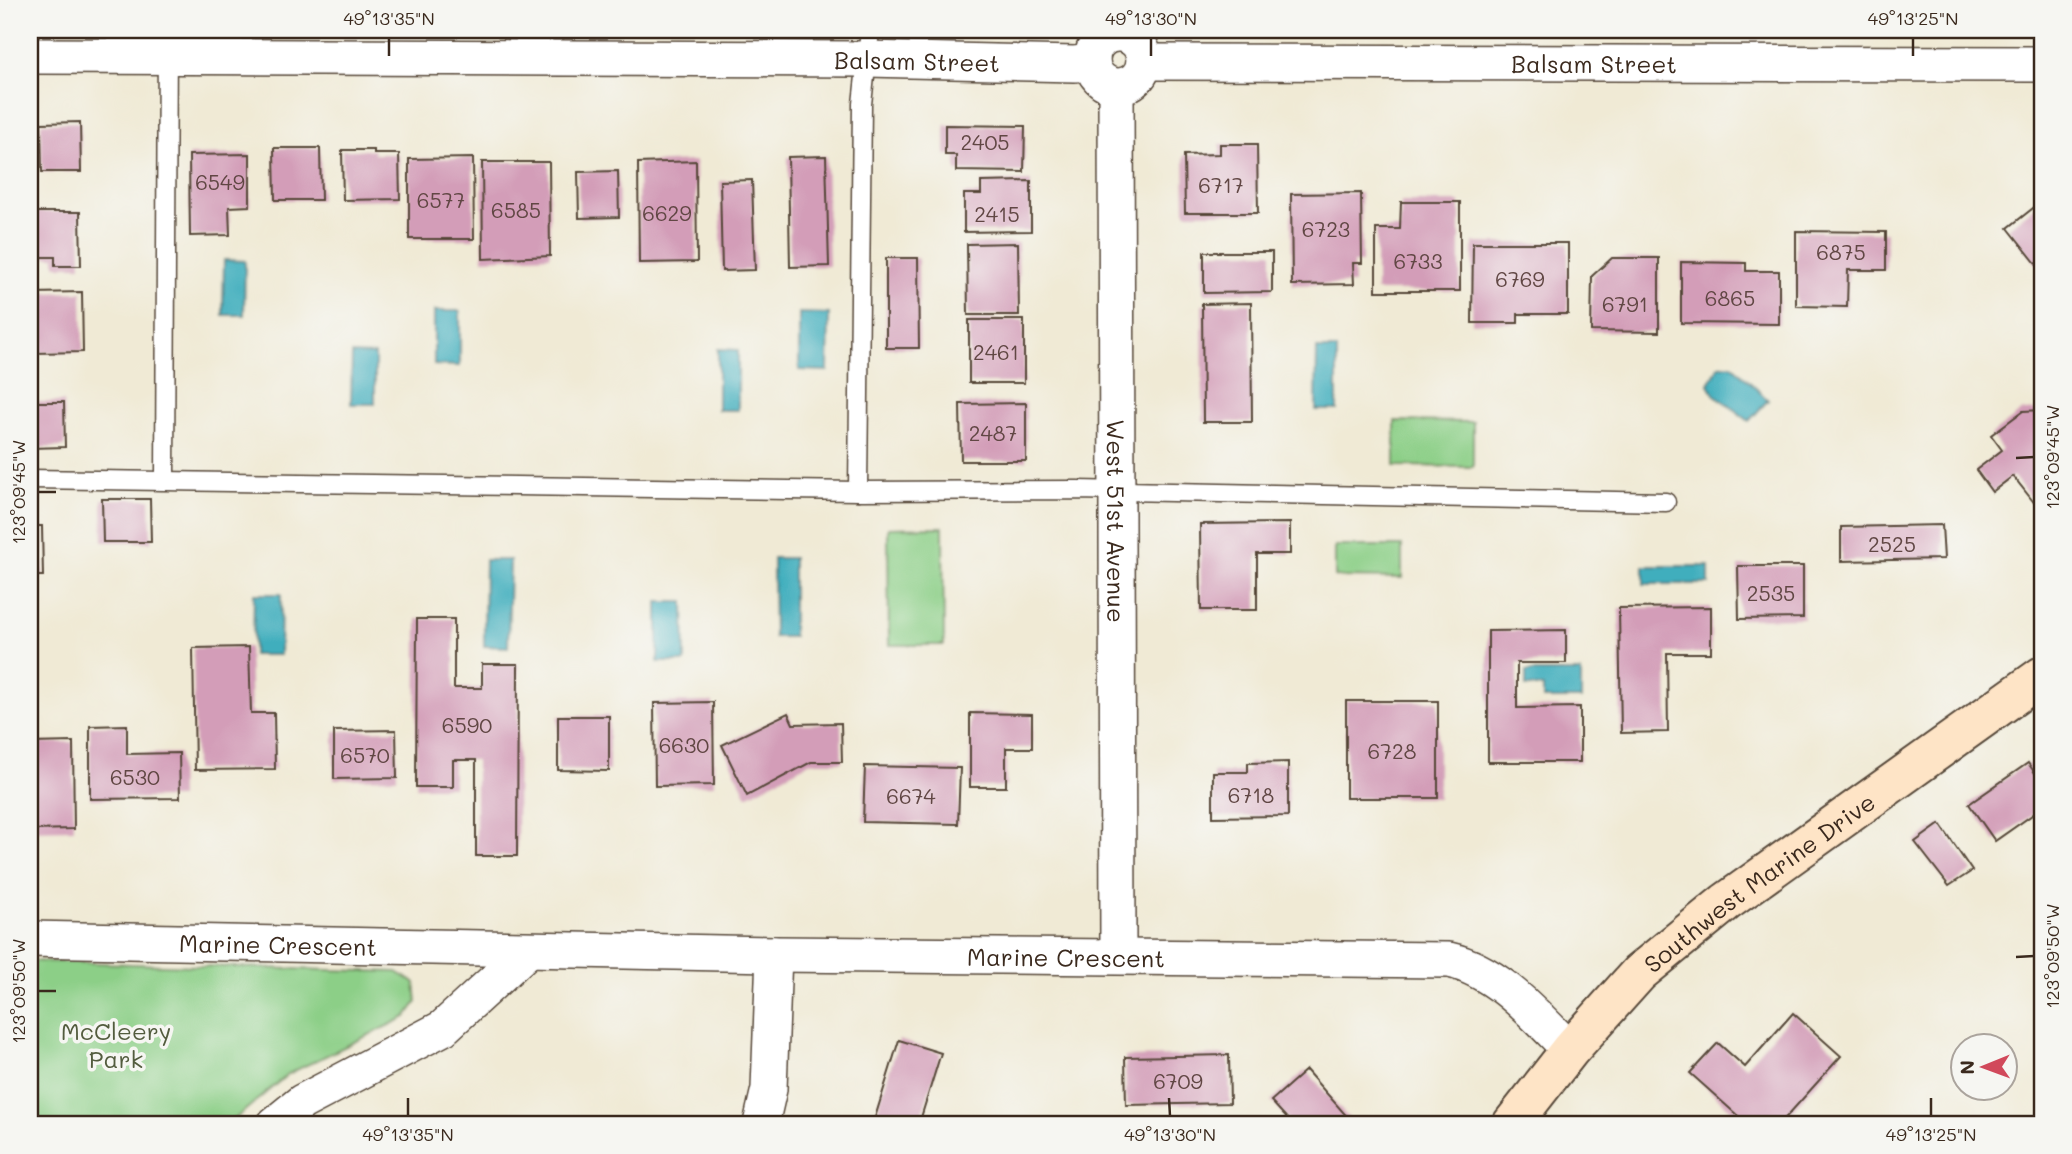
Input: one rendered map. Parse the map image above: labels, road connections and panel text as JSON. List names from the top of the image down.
{
  "streets": {
    "main road": ["Southwest Marine Drive"],
    "street": ["Balsam Street", "West 51st Avenue", "Marine Crescent"]
  },
  "crossings": [
    ["Balsam Street", "West 51st Avenue"],
    ["West 51st Avenue", "Marine Crescent"],
    ["Southwest Marine Drive", "Marine Crescent"]
  ],
  "parks": ["McCleery Park"],
  "house_numbers": [
    "2405",
    "6549",
    "6717",
    "6577",
    "6585",
    "6629",
    "2415",
    "6723",
    "6875",
    "6733",
    "6769",
    "6865",
    "6791",
    "2461",
    "2487",
    "2525",
    "2535",
    "6590",
    "6630",
    "6728",
    "6570",
    "6530",
    "6718",
    "6674",
    "6709"
  ],
  "north": "left",
  "coordinates": [
    "49°13'35\"N",
    "49°13'30\"N",
    "49°13'25\"N",
    "123°09'45\"W",
    "123°09'50\"W"
  ]
}
